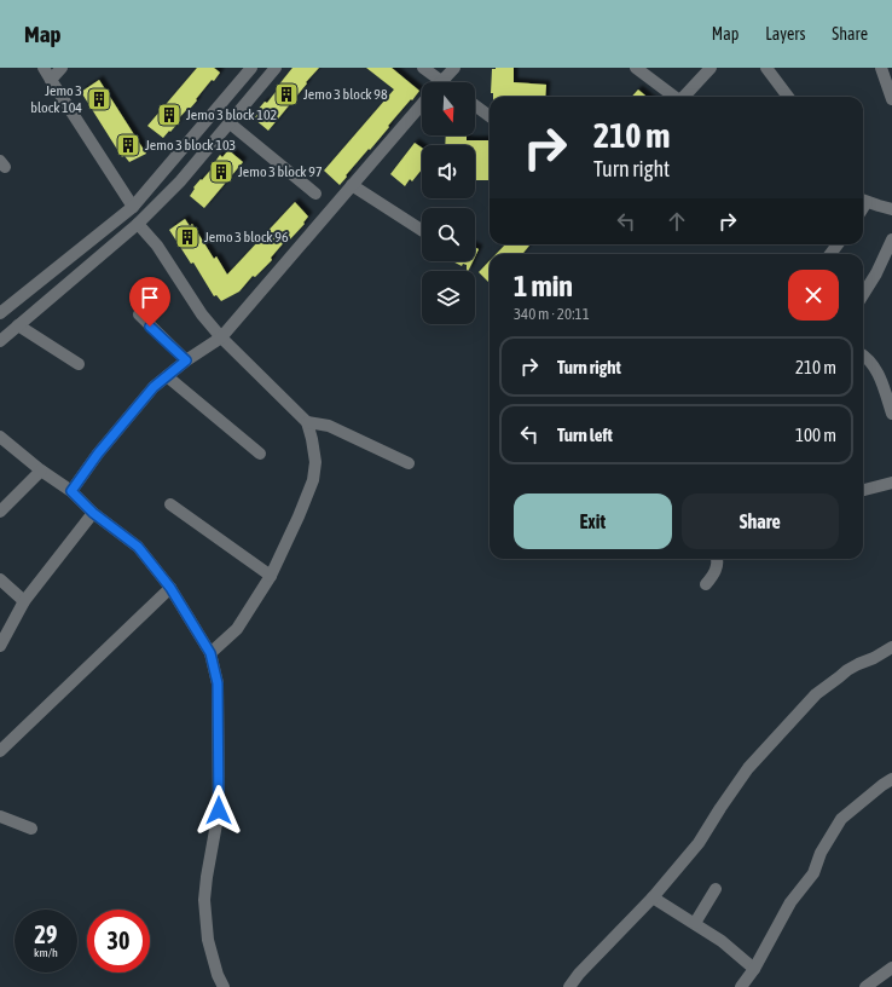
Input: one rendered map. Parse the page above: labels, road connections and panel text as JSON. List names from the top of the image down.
{
  "places": {
    "building": [
      "Jemo 3 block 98",
      "Jemo 3 block 104",
      "Jemo 3 block 102",
      "Jemo 3 block 103",
      "Jemo 3 block 97",
      "Jemo 3 block 96"
    ]
  },
  "north": "bottom",
  "page": {
    "header": "Map",
    "nav": ["Map", "Layers", "Share"],
    "turn": ["210 m", "Turn right"],
    "heading": ["1 min", "340 m · 20:11"],
    "list": [
      {
        "name": "Turn right",
        "value": "210 m"
      },
      {
        "name": "Turn left",
        "value": "100 m"
      }
    ],
    "buttons": ["Exit", "Share"],
    "speed": "29 km/h",
    "limit": "30"
  }
}
